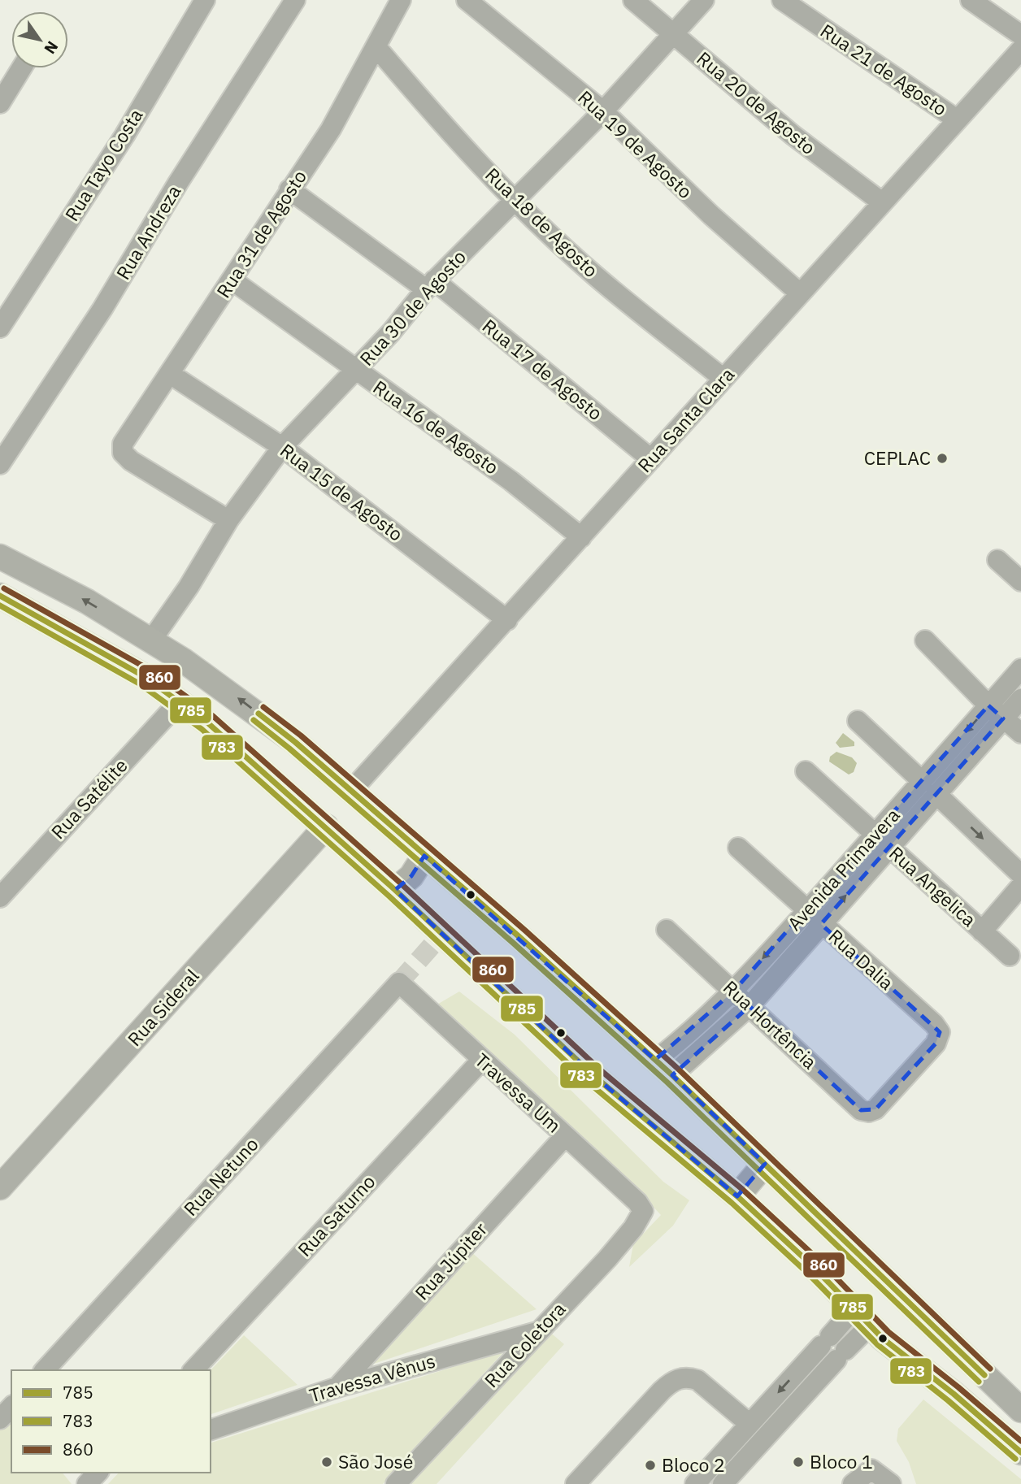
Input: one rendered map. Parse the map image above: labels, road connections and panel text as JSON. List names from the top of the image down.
{
  "streets": {
    "main road": ["Rua Sideral"],
    "street": [
      "Rua 21 de Agosto",
      "Rua 20 de Agosto",
      "Rua 19 de Agosto",
      "Rua Tayo Costa",
      "Rua 18 de Agosto",
      "Rua Andreza",
      "Rua 31 de Agosto",
      "Rua 30 de Agosto",
      "Rua 17 de Agosto",
      "Rua Santa Clara",
      "Rua 16 de Agosto",
      "Rua 15 de Agosto",
      "Rua Satélite",
      "Avenida Primavera",
      "Rua Angelica",
      "Rua Dalia",
      "Rua Hortência",
      "Travessa Um",
      "Rua Netuno",
      "Rua Saturno",
      "Rua Júpiter",
      "Rua Coletora",
      "Travessa Vênus"
    ]
  },
  "crossings": [
    ["Rua 21 de Agosto", "Rua Santa Clara"],
    ["Rua 20 de Agosto", "Rua 30 de Agosto"],
    ["Rua 20 de Agosto", "Rua Santa Clara"],
    ["Rua 19 de Agosto", "Rua 30 de Agosto"],
    ["Rua 19 de Agosto", "Rua Santa Clara"],
    ["Rua 18 de Agosto", "Rua 31 de Agosto"],
    ["Rua 18 de Agosto", "Rua 30 de Agosto"],
    ["Rua 18 de Agosto", "Rua Santa Clara"],
    ["Rua 31 de Agosto", "Rua 30 de Agosto"],
    ["Rua 31 de Agosto", "Rua 17 de Agosto"],
    ["Rua 31 de Agosto", "Rua 16 de Agosto"],
    ["Rua 31 de Agosto", "Rua 15 de Agosto"],
    ["Rua 30 de Agosto", "Rua 17 de Agosto"],
    ["Rua 30 de Agosto", "Rua 16 de Agosto"],
    ["Rua 30 de Agosto", "Rua 15 de Agosto"],
    ["Rua 17 de Agosto", "Rua Santa Clara"],
    ["Rua Santa Clara", "Rua 16 de Agosto"],
    ["Rua Santa Clara", "Rua 15 de Agosto"],
    ["Avenida Primavera", "Rua Angelica"],
    ["Avenida Primavera", "Rua Dalia"],
    ["Avenida Primavera", "Rua Hortência"],
    ["Rua Dalia", "Rua Hortência"],
    ["Travessa Um", "Rua Netuno"],
    ["Travessa Um", "Rua Saturno"],
    ["Travessa Um", "Rua Júpiter"],
    ["Travessa Um", "Rua Coletora"],
    ["Rua Júpiter", "Travessa Vênus"],
    ["Rua Coletora", "Travessa Vênus"]
  ],
  "places": [
    "CEPLAC",
    "São José",
    "Bloco 1",
    "Bloco 2"
  ],
  "lines": ["transit line 860", "transit line 785", "transit line 783"],
  "legend": ["785", "783", "860"],
  "north": "bottom right"
}
